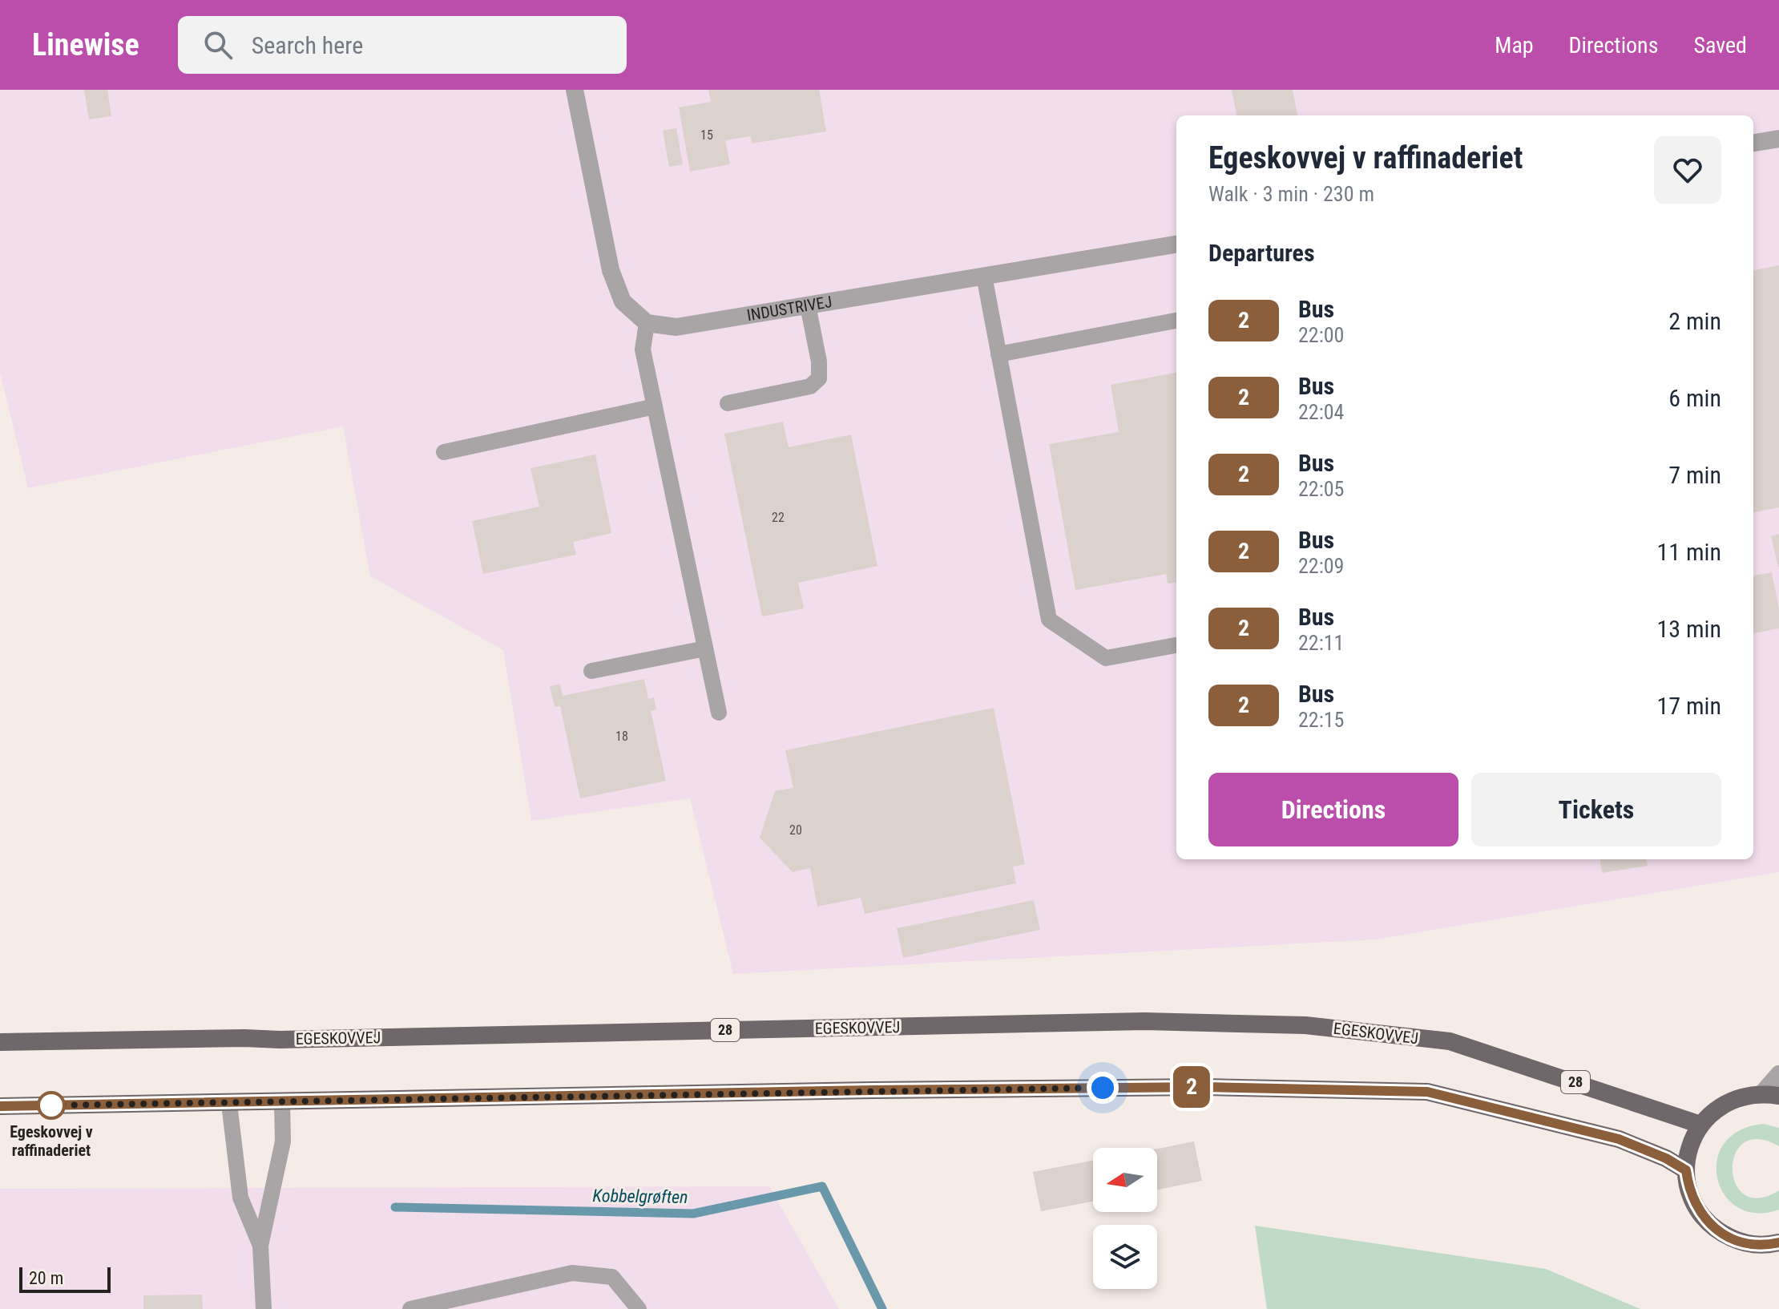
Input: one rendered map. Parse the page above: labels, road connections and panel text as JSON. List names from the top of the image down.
{
  "streets": {
    "main road": ["EGESKOVVEJ", "28"],
    "street": ["INDUSTRIVEJ"]
  },
  "water": ["Kobbelgrøften"],
  "places": ["Egeskovvej v raffinaderiet"],
  "lines": ["bus line 2"],
  "house_numbers": [
    "15",
    "22",
    "18",
    "20"
  ],
  "scale_bar": "20 m",
  "north": "left",
  "page": {
    "header": "Linewise",
    "search": "Search here",
    "nav": ["Map", "Directions", "Saved"],
    "on_map": "2",
    "heading": [
      ["Egeskovvej v raffinaderiet", "Walk · 3 min · 230 m"],
      "Departures"
    ],
    "list": [
      {
        "mark": "2",
        "name": "Bus",
        "note": "22:00",
        "value": "2 min"
      },
      {
        "mark": "2",
        "name": "Bus",
        "note": "22:04",
        "value": "6 min"
      },
      {
        "mark": "2",
        "name": "Bus",
        "note": "22:05",
        "value": "7 min"
      },
      {
        "mark": "2",
        "name": "Bus",
        "note": "22:09",
        "value": "11 min"
      },
      {
        "mark": "2",
        "name": "Bus",
        "note": "22:11",
        "value": "13 min"
      },
      {
        "mark": "2",
        "name": "Bus",
        "note": "22:15",
        "value": "17 min"
      }
    ],
    "buttons": ["Directions", "Tickets"],
    "scale": "20 m"
  }
}
